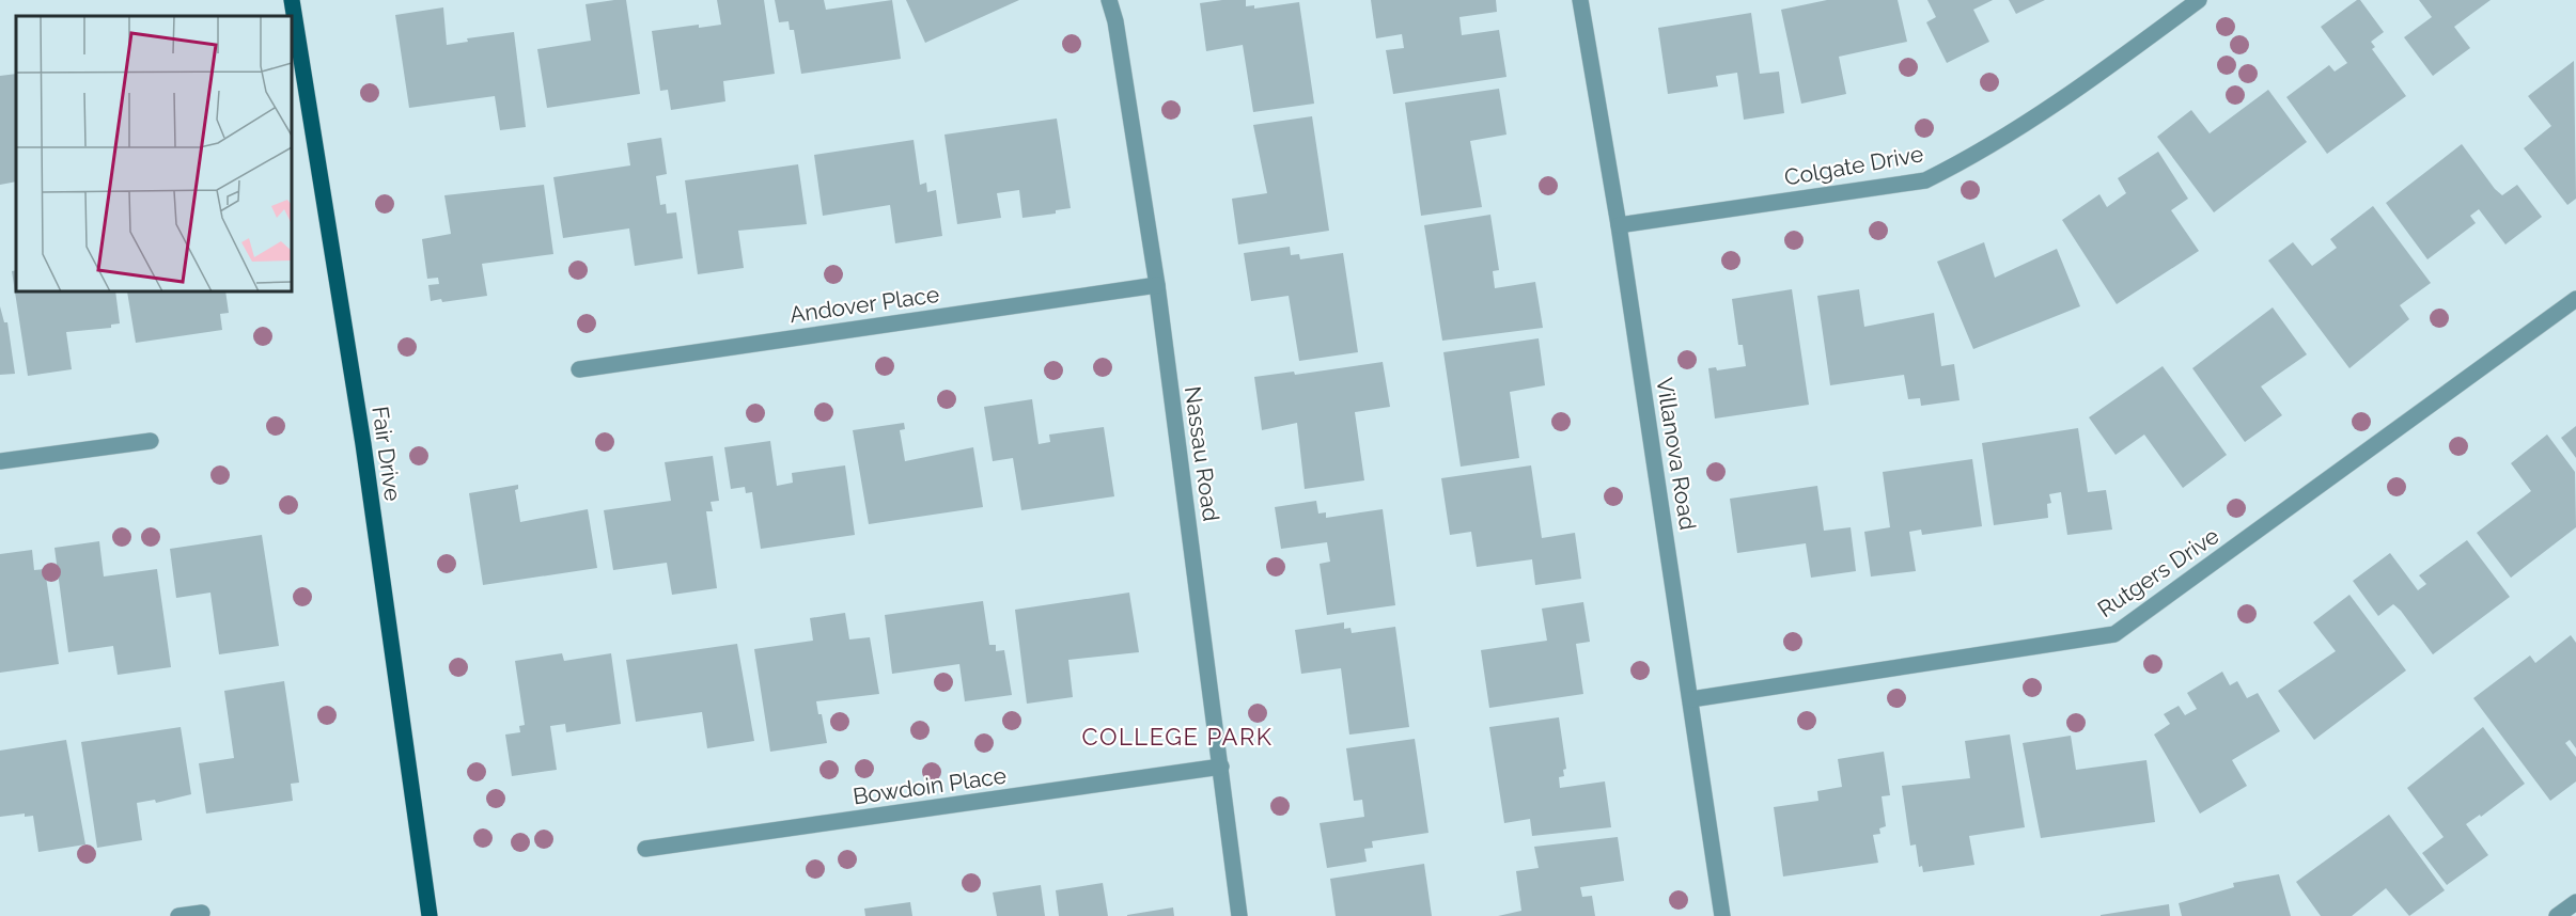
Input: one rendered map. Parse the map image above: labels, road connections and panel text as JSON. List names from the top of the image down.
{
  "streets": {
    "main road": ["Fair Drive"],
    "street": [
      "Colgate Drive",
      "Andover Place",
      "Nassau Road",
      "Villanova Road",
      "Rutgers Drive",
      "Bowdoin Place"
    ]
  },
  "crossings": [
    ["Colgate Drive", "Villanova Road"],
    ["Andover Place", "Nassau Road"],
    ["Nassau Road", "Bowdoin Place"],
    ["Villanova Road", "Rutgers Drive"]
  ],
  "districts": ["COLLEGE PARK"]
}
